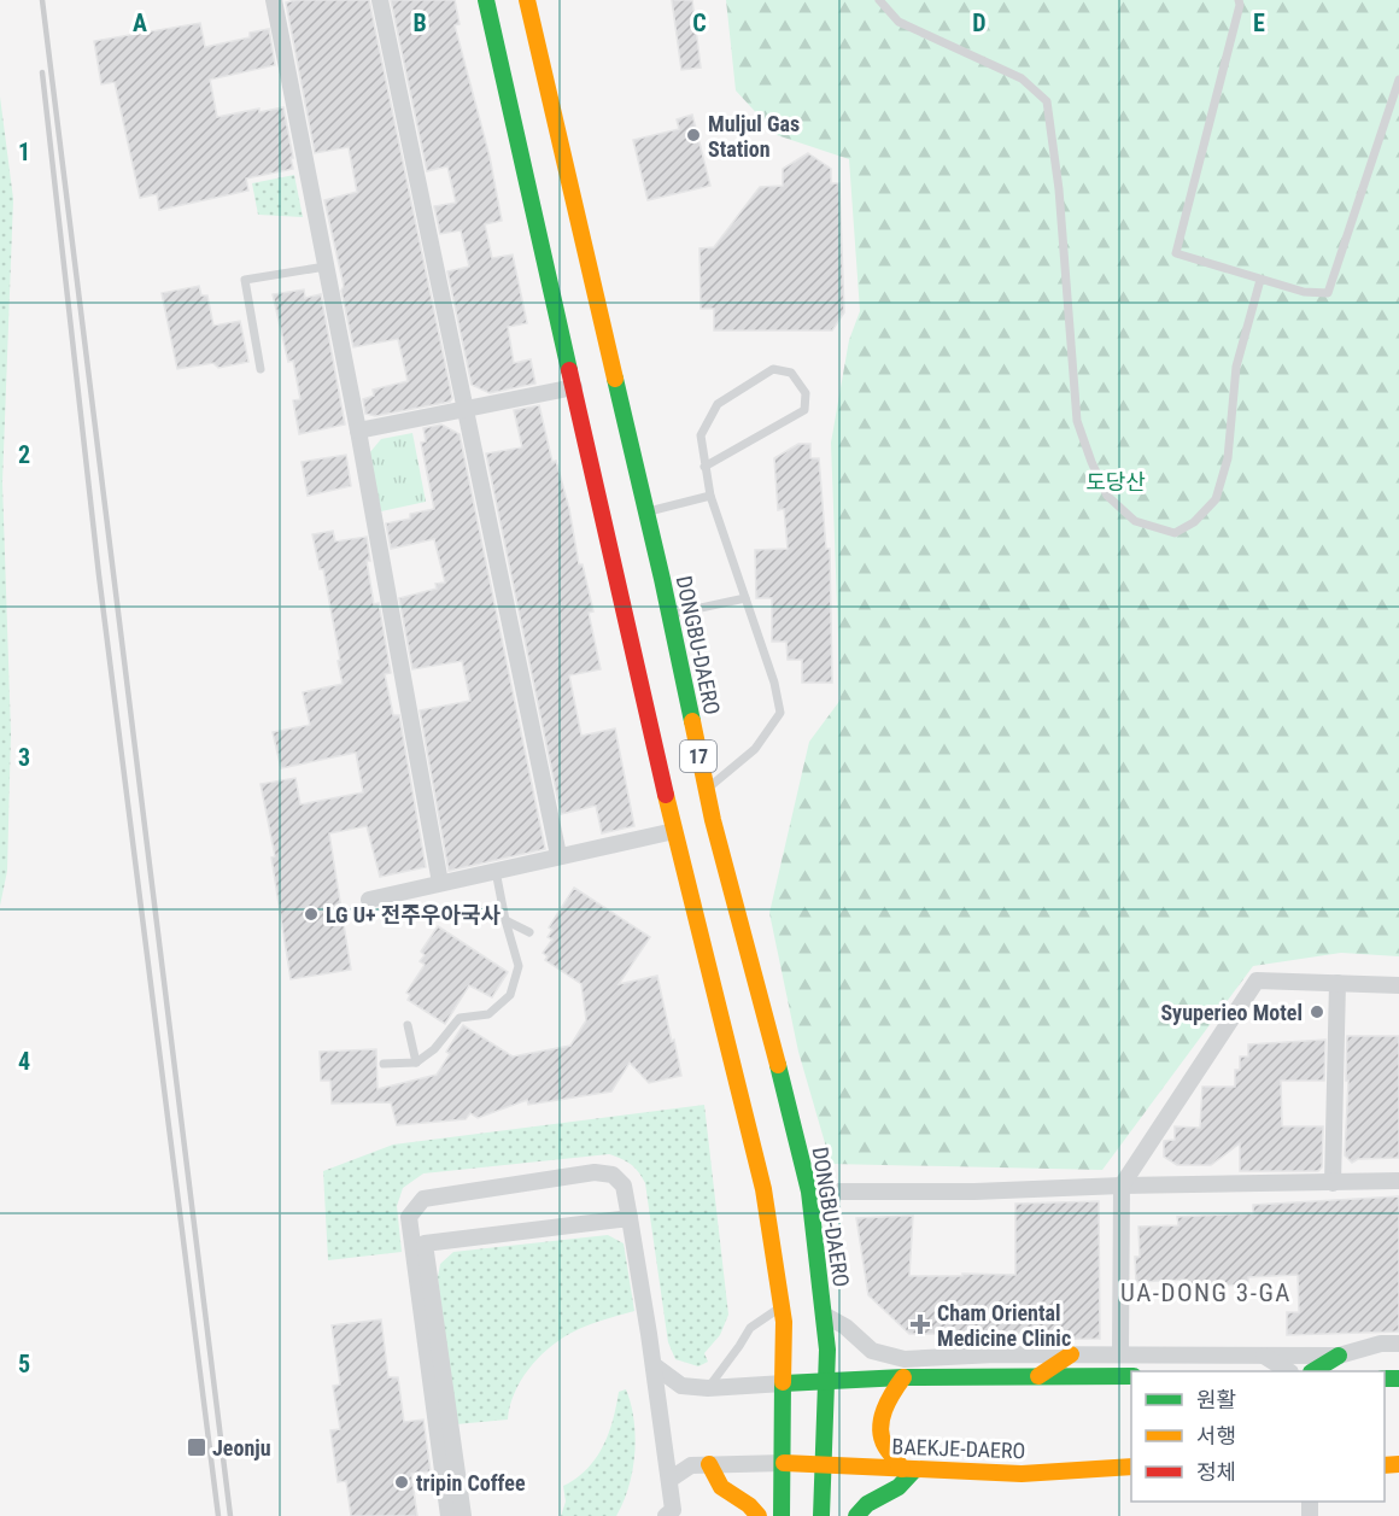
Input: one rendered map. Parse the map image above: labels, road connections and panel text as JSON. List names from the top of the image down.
{
  "streets": {
    "main road": ["DONGBU-DAERO", "17", "BAEKJE-DAERO"]
  },
  "crossings": [
    ["DONGBU-DAERO", "BAEKJE-DAERO"],
    ["17", "BAEKJE-DAERO"]
  ],
  "districts": ["UA-DONG 3-GA"],
  "parks": ["도당산"],
  "places": {
    "other": [
      "Muljul Gas Station",
      "LG U+ 전주우아국사",
      "Syuperieo Motel",
      "tripin Coffee"
    ],
    "health": ["Cham Oriental Medicine Clinic"],
    "transit": ["Jeonju"]
  },
  "legend": ["원활", "서행", "정체"],
  "grid": {
    "columns": [
      "A",
      "B",
      "C",
      "D",
      "E"
    ],
    "rows": [
      "1",
      "2",
      "3",
      "4",
      "5"
    ]
  }
}
